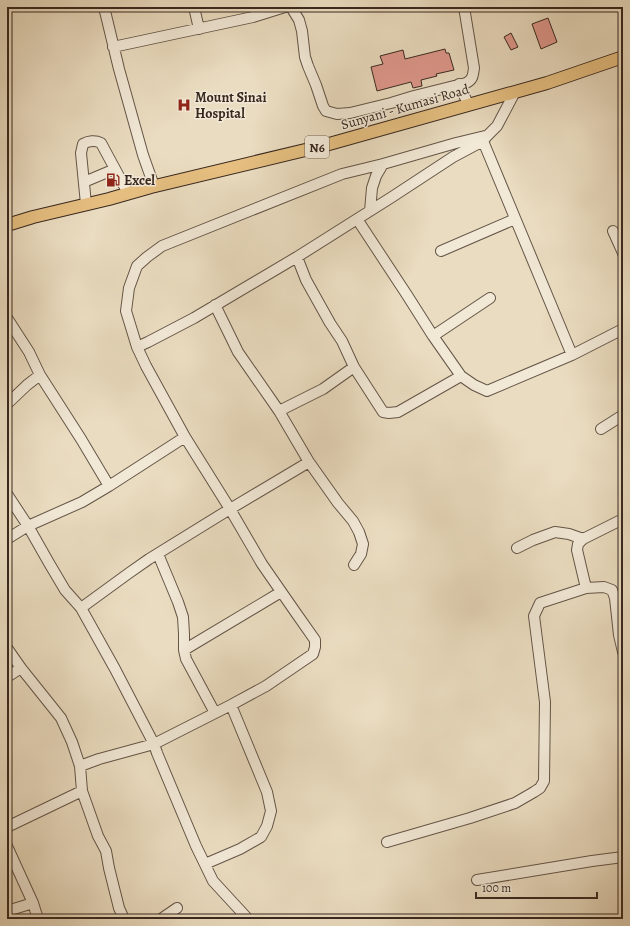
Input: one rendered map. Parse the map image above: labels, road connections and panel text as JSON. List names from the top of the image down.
{
  "streets": {
    "main road": ["Sunyani - Kumasi Road", "N6"]
  },
  "places": {
    "hospital": ["Mount Sinai Hospital"],
    "fuel station": ["Excel"]
  },
  "scale_bar": "100 m"
}
